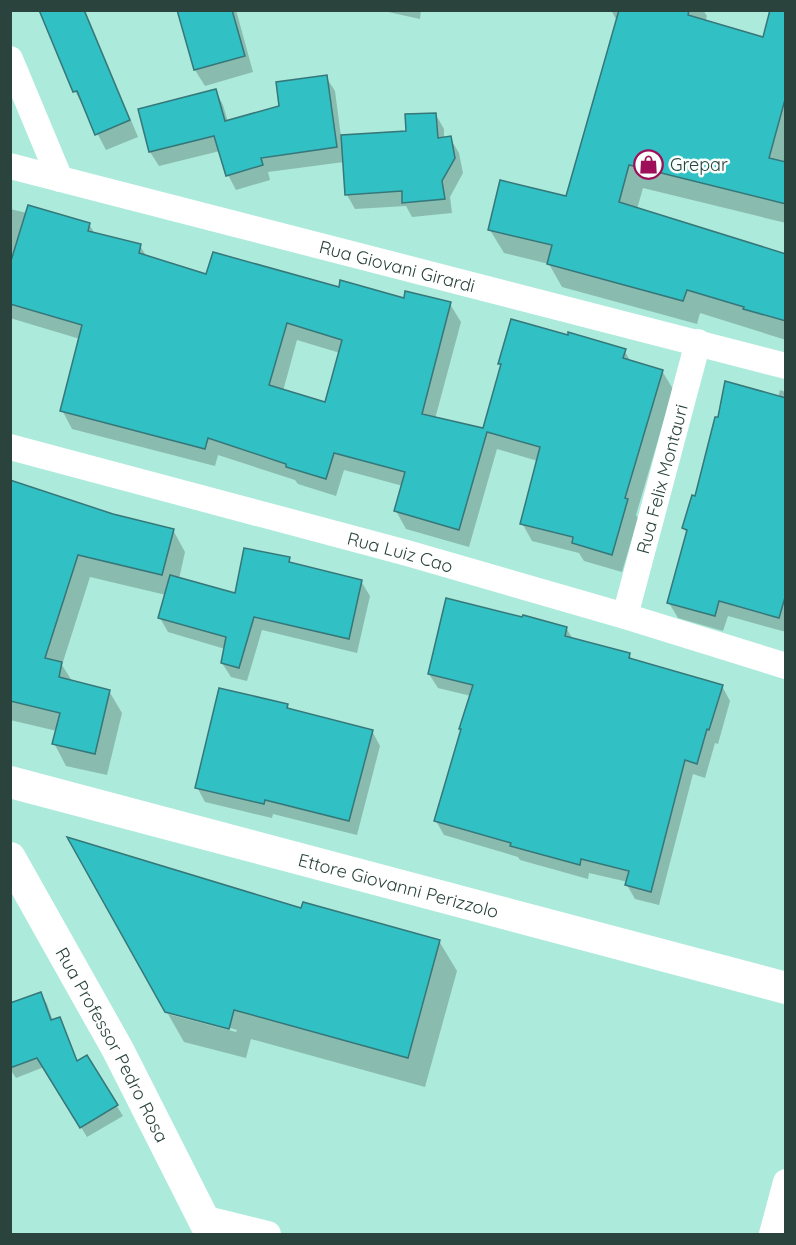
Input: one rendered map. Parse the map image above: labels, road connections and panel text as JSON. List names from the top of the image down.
{
  "streets": {
    "street": [
      "Rua Giovani Girardi",
      "Rua Felix Montauri",
      "Rua Luiz Cao",
      "Ettore Giovanni Perizzolo",
      "Rua Professor Pedro Rosa"
    ]
  },
  "crossings": [
    ["Rua Giovani Girardi", "Rua Felix Montauri"],
    ["Rua Felix Montauri", "Rua Luiz Cao"]
  ],
  "places": {
    "shop": ["Grepar"]
  }
}
